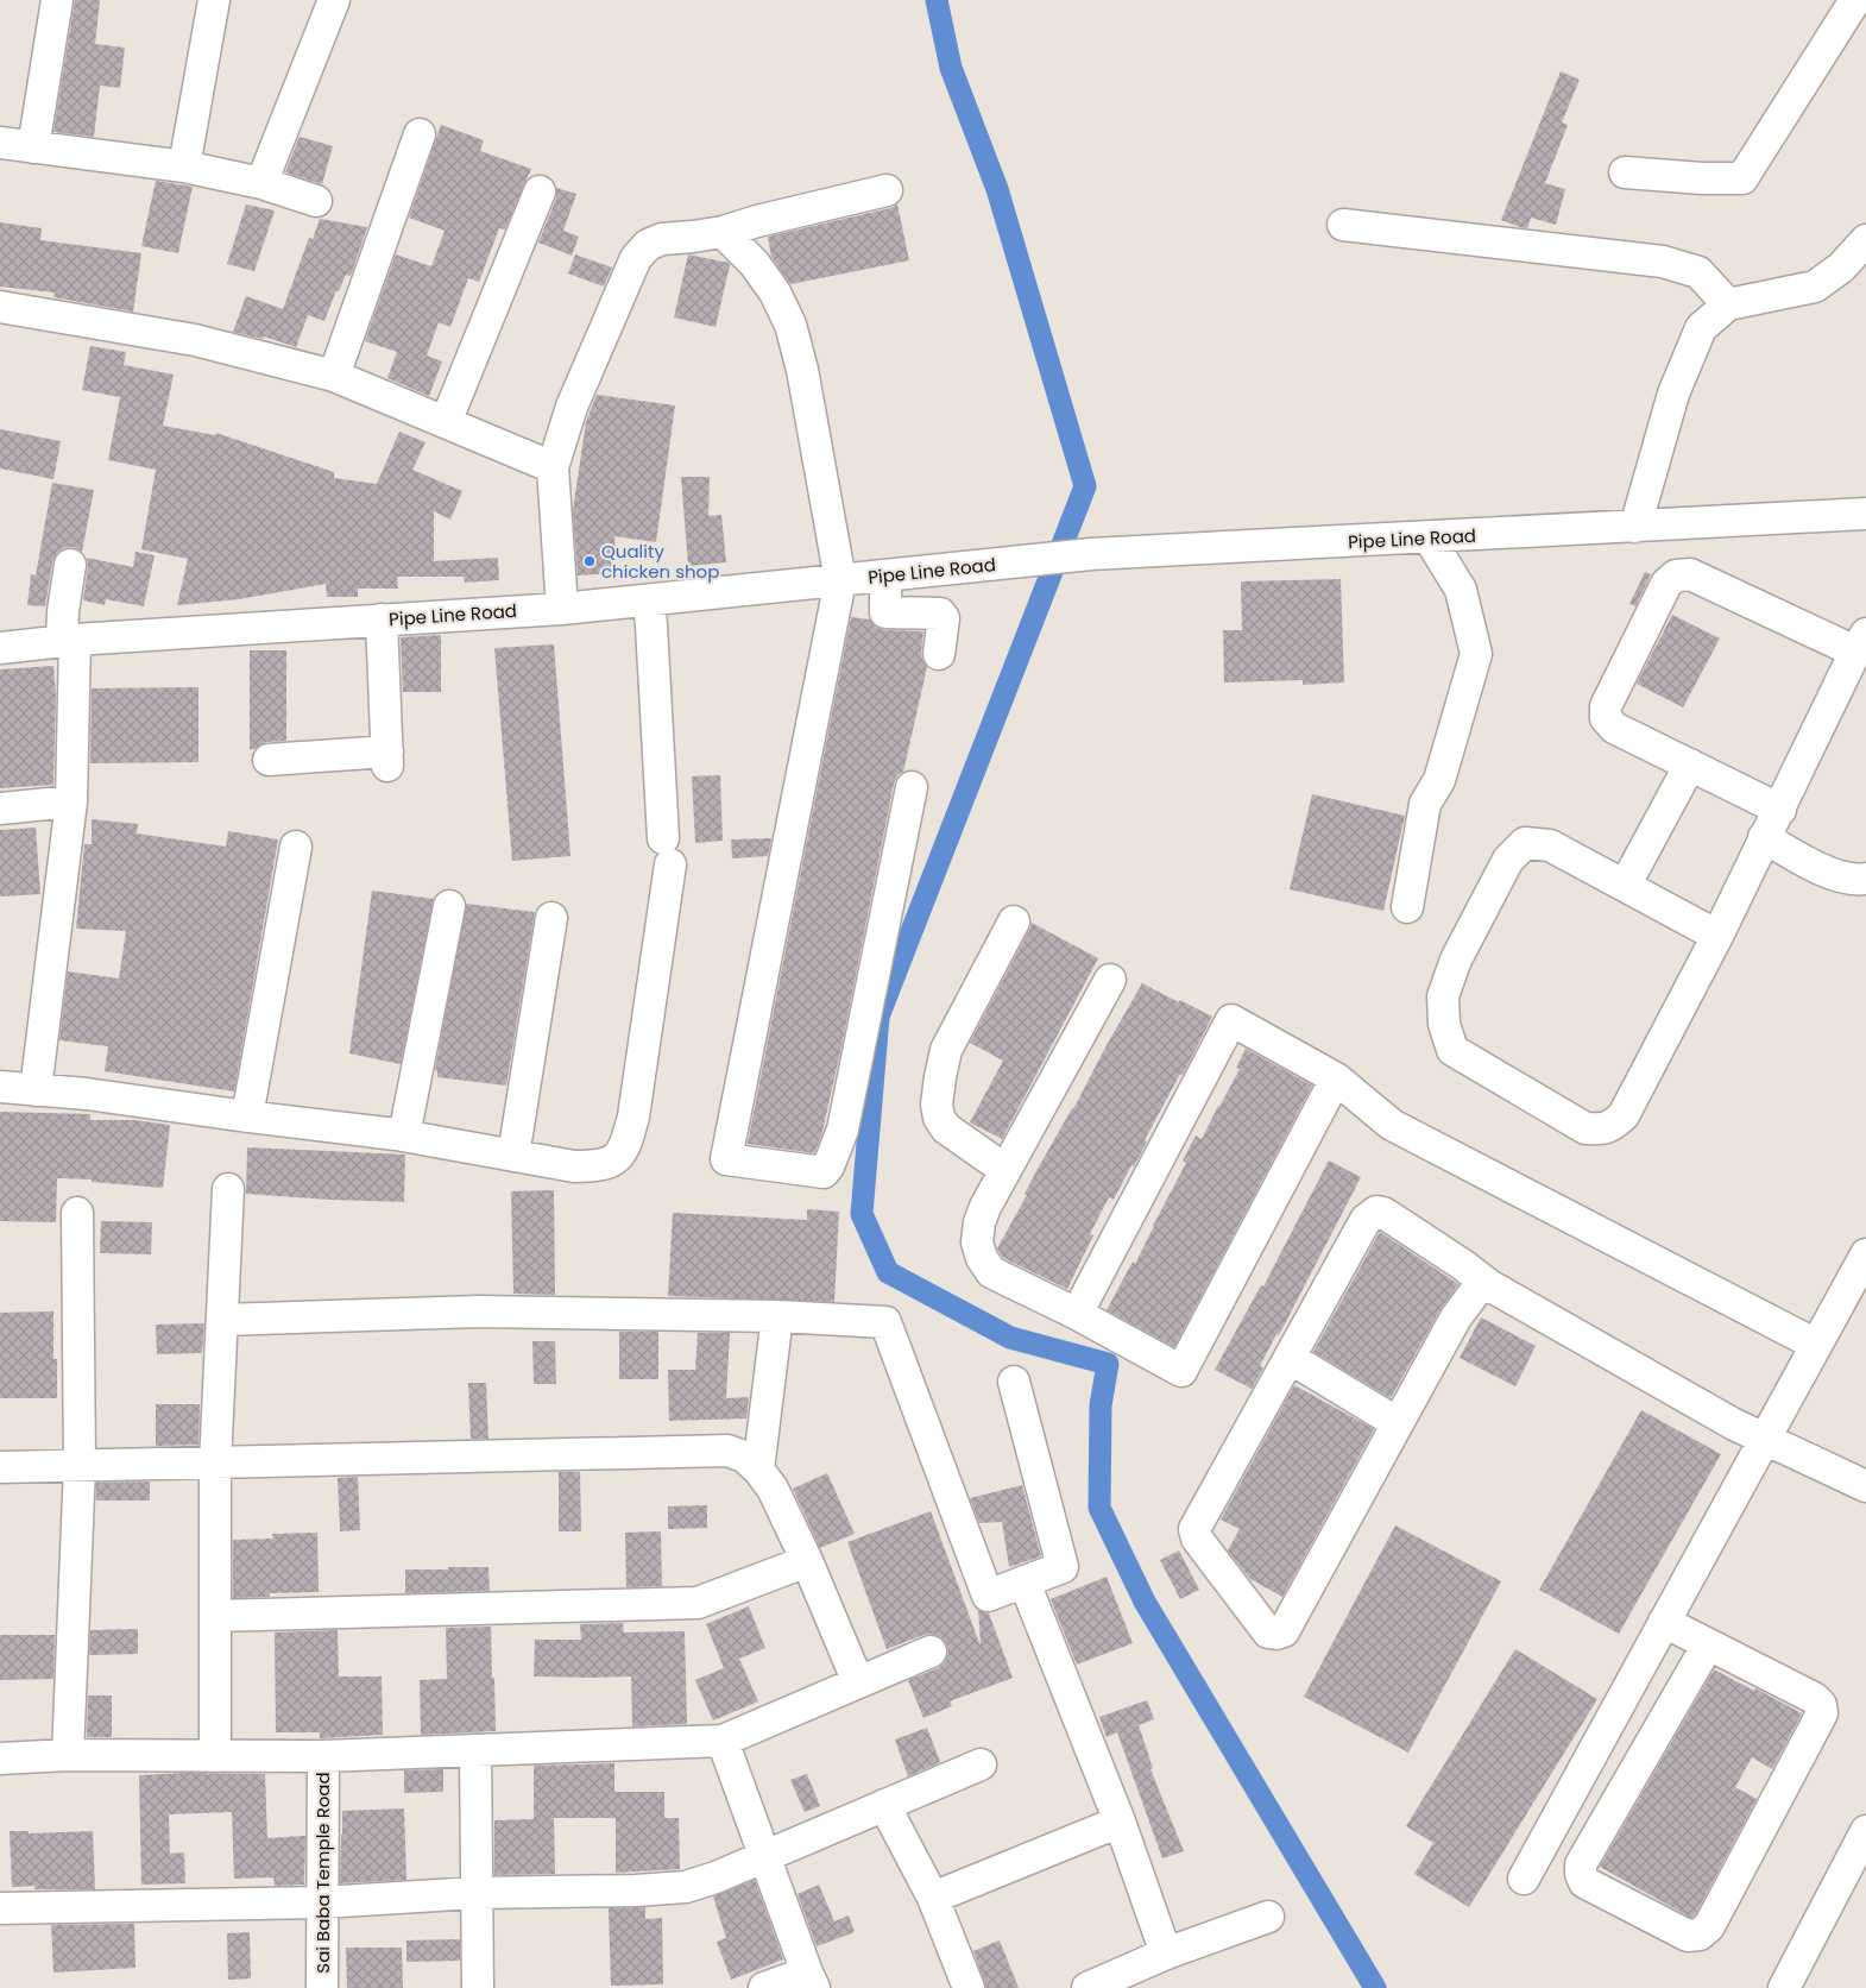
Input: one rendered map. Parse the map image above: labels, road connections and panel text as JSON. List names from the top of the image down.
{
  "streets": {
    "street": ["Pipe Line Road", "Sai Baba Temple Road"]
  },
  "places": ["Quality chicken shop"]
}
